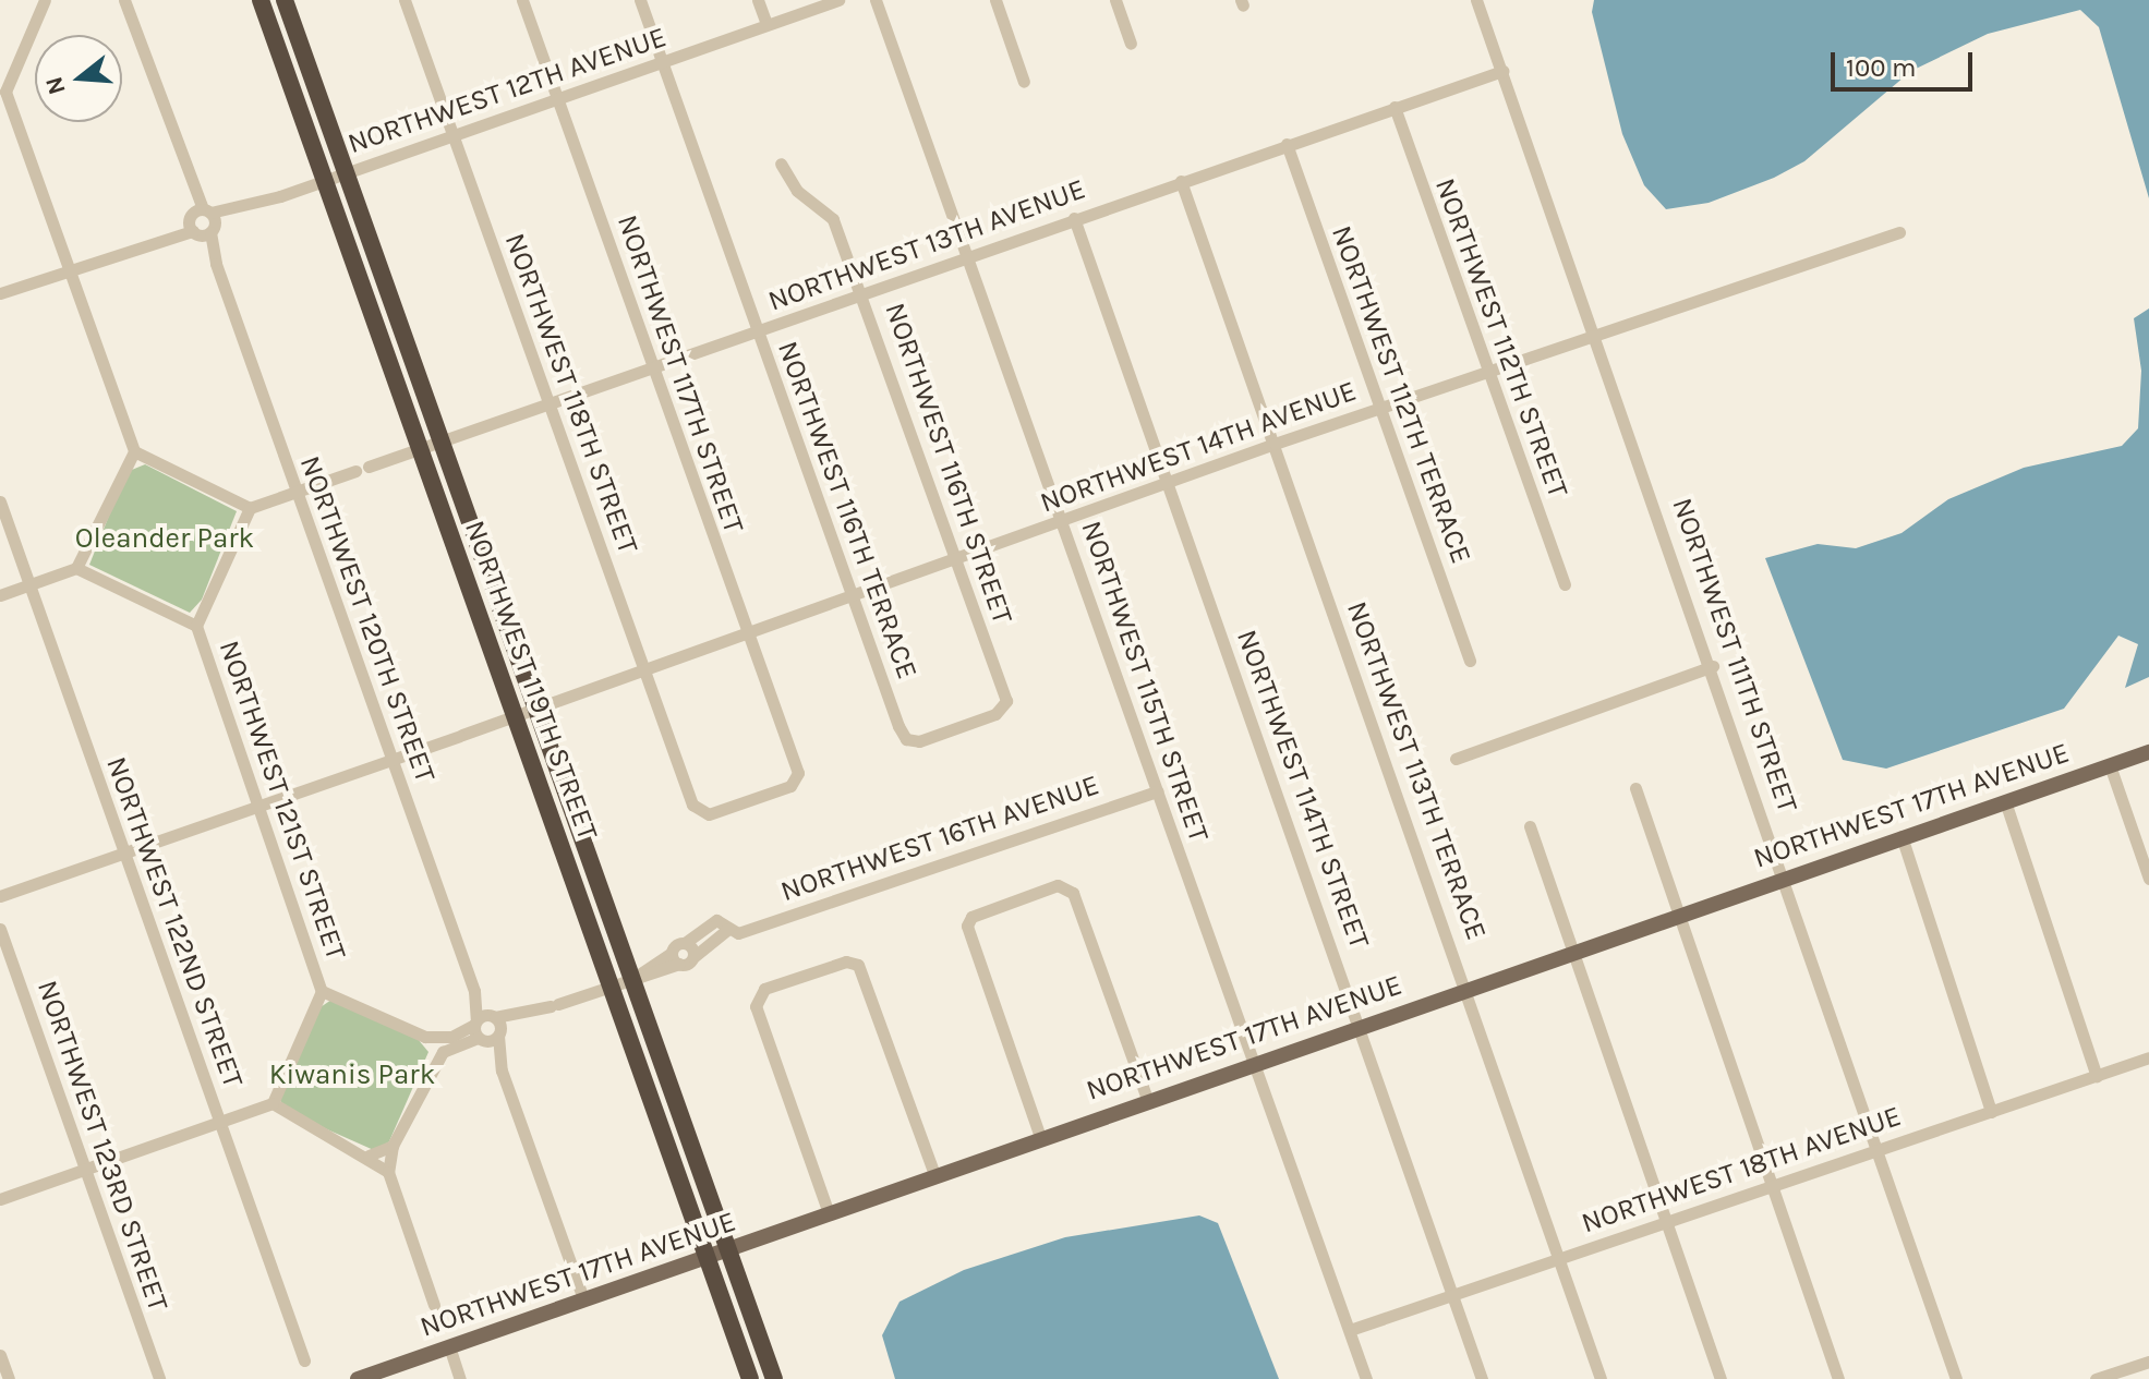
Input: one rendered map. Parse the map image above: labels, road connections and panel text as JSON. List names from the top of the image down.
{
  "streets": {
    "highway": ["NORTHWEST 119TH STREET"],
    "main road": ["NORTHWEST 17TH AVENUE"],
    "street": [
      "NORTHWEST 12TH AVENUE",
      "NORTHWEST 13TH AVENUE",
      "NORTHWEST 112TH STREET",
      "NORTHWEST 117TH STREET",
      "NORTHWEST 118TH STREET",
      "NORTHWEST 112TH TERRACE",
      "NORTHWEST 14TH AVENUE",
      "NORTHWEST 116TH STREET",
      "NORTHWEST 116TH TERRACE",
      "NORTHWEST 120TH STREET",
      "NORTHWEST 111TH STREET",
      "NORTHWEST 115TH STREET",
      "NORTHWEST 113TH TERRACE",
      "NORTHWEST 114TH STREET",
      "NORTHWEST 121ST STREET",
      "NORTHWEST 16TH AVENUE",
      "NORTHWEST 122ND STREET",
      "NORTHWEST 123RD STREET",
      "NORTHWEST 18TH AVENUE"
    ]
  },
  "crossings": [
    ["NORTHWEST 12TH AVENUE", "NORTHWEST 117TH STREET"],
    ["NORTHWEST 12TH AVENUE", "NORTHWEST 118TH STREET"],
    ["NORTHWEST 12TH AVENUE", "NORTHWEST 116TH TERRACE"],
    ["NORTHWEST 12TH AVENUE", "NORTHWEST 120TH STREET"],
    ["NORTHWEST 12TH AVENUE", "NORTHWEST 119TH STREET"],
    ["NORTHWEST 13TH AVENUE", "NORTHWEST 112TH STREET"],
    ["NORTHWEST 13TH AVENUE", "NORTHWEST 117TH STREET"],
    ["NORTHWEST 13TH AVENUE", "NORTHWEST 118TH STREET"],
    ["NORTHWEST 13TH AVENUE", "NORTHWEST 112TH TERRACE"],
    ["NORTHWEST 13TH AVENUE", "NORTHWEST 116TH STREET"],
    ["NORTHWEST 13TH AVENUE", "NORTHWEST 116TH TERRACE"],
    ["NORTHWEST 13TH AVENUE", "NORTHWEST 120TH STREET"],
    ["NORTHWEST 13TH AVENUE", "NORTHWEST 111TH STREET"],
    ["NORTHWEST 13TH AVENUE", "NORTHWEST 119TH STREET"],
    ["NORTHWEST 13TH AVENUE", "NORTHWEST 115TH STREET"],
    ["NORTHWEST 13TH AVENUE", "NORTHWEST 113TH TERRACE"],
    ["NORTHWEST 13TH AVENUE", "NORTHWEST 114TH STREET"],
    ["NORTHWEST 112TH STREET", "NORTHWEST 14TH AVENUE"],
    ["NORTHWEST 117TH STREET", "NORTHWEST 118TH STREET"],
    ["NORTHWEST 117TH STREET", "NORTHWEST 14TH AVENUE"],
    ["NORTHWEST 118TH STREET", "NORTHWEST 14TH AVENUE"],
    ["NORTHWEST 112TH TERRACE", "NORTHWEST 14TH AVENUE"],
    ["NORTHWEST 14TH AVENUE", "NORTHWEST 116TH STREET"],
    ["NORTHWEST 14TH AVENUE", "NORTHWEST 116TH TERRACE"],
    ["NORTHWEST 14TH AVENUE", "NORTHWEST 120TH STREET"],
    ["NORTHWEST 14TH AVENUE", "NORTHWEST 111TH STREET"],
    ["NORTHWEST 14TH AVENUE", "NORTHWEST 119TH STREET"],
    ["NORTHWEST 14TH AVENUE", "NORTHWEST 115TH STREET"],
    ["NORTHWEST 14TH AVENUE", "NORTHWEST 113TH TERRACE"],
    ["NORTHWEST 14TH AVENUE", "NORTHWEST 114TH STREET"],
    ["NORTHWEST 14TH AVENUE", "NORTHWEST 121ST STREET"],
    ["NORTHWEST 14TH AVENUE", "NORTHWEST 122ND STREET"],
    ["NORTHWEST 116TH STREET", "NORTHWEST 116TH TERRACE"],
    ["NORTHWEST 120TH STREET", "NORTHWEST 17TH AVENUE"],
    ["NORTHWEST 120TH STREET", "NORTHWEST 16TH AVENUE"],
    ["NORTHWEST 111TH STREET", "NORTHWEST 17TH AVENUE"],
    ["NORTHWEST 111TH STREET", "NORTHWEST 18TH AVENUE"],
    ["NORTHWEST 119TH STREET", "NORTHWEST 17TH AVENUE"],
    ["NORTHWEST 119TH STREET", "NORTHWEST 16TH AVENUE"],
    ["NORTHWEST 115TH STREET", "NORTHWEST 17TH AVENUE"],
    ["NORTHWEST 115TH STREET", "NORTHWEST 16TH AVENUE"],
    ["NORTHWEST 115TH STREET", "NORTHWEST 18TH AVENUE"],
    ["NORTHWEST 113TH TERRACE", "NORTHWEST 17TH AVENUE"],
    ["NORTHWEST 113TH TERRACE", "NORTHWEST 18TH AVENUE"],
    ["NORTHWEST 114TH STREET", "NORTHWEST 17TH AVENUE"],
    ["NORTHWEST 114TH STREET", "NORTHWEST 18TH AVENUE"]
  ],
  "parks": ["Oleander Park", "Kiwanis Park"],
  "scale_bar": "100 m",
  "north": "left"
}
